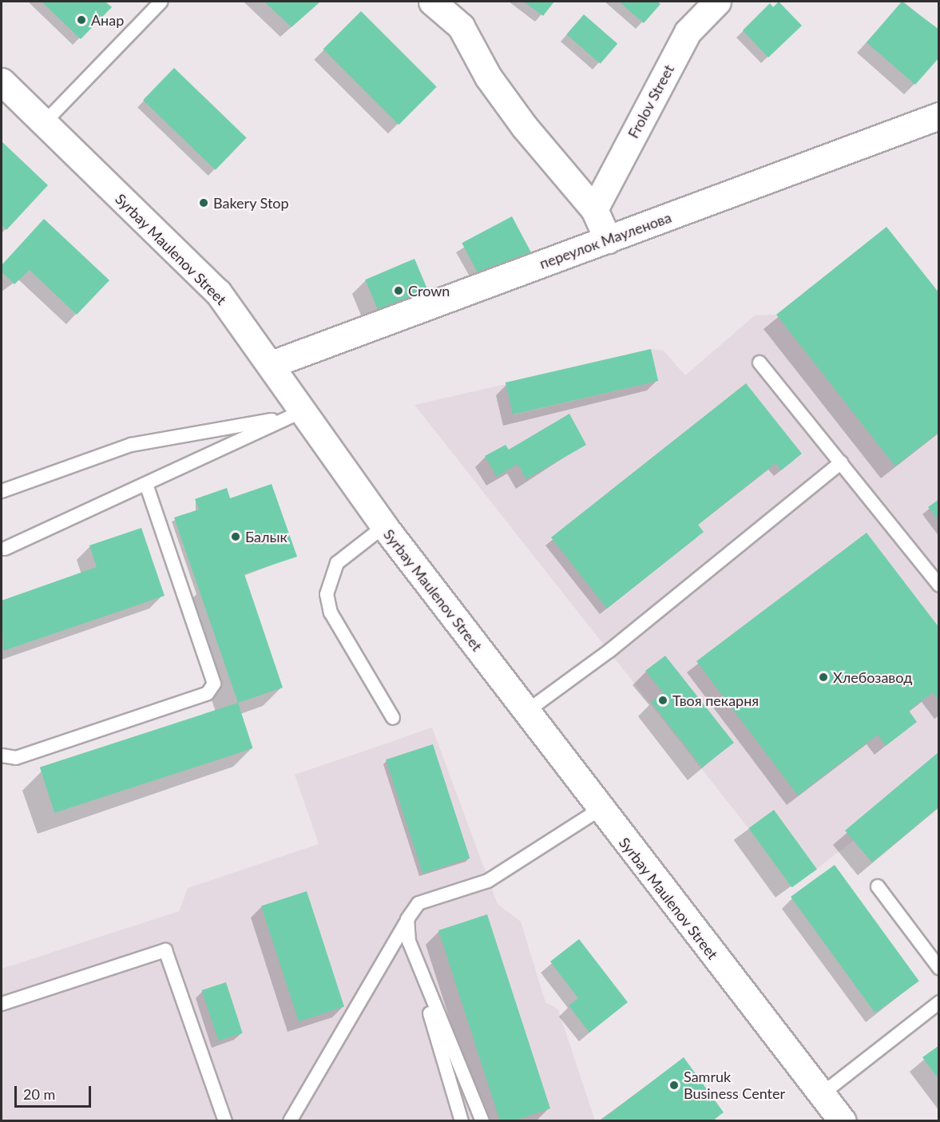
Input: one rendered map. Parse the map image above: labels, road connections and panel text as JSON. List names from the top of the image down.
{
  "streets": {
    "main road": ["Frolov Street", "переулок Мауленова", "Syrbay Maulenov Street"]
  },
  "crossings": [
    ["переулок Мауленова", "Syrbay Maulenov Street"]
  ],
  "places": [
    "Анар",
    "Bakery Stop",
    "Crown",
    "Балык",
    "Хлебозавод",
    "Твоя пекарня",
    "Samruk Business Center"
  ],
  "scale_bar": "20 m"
}
